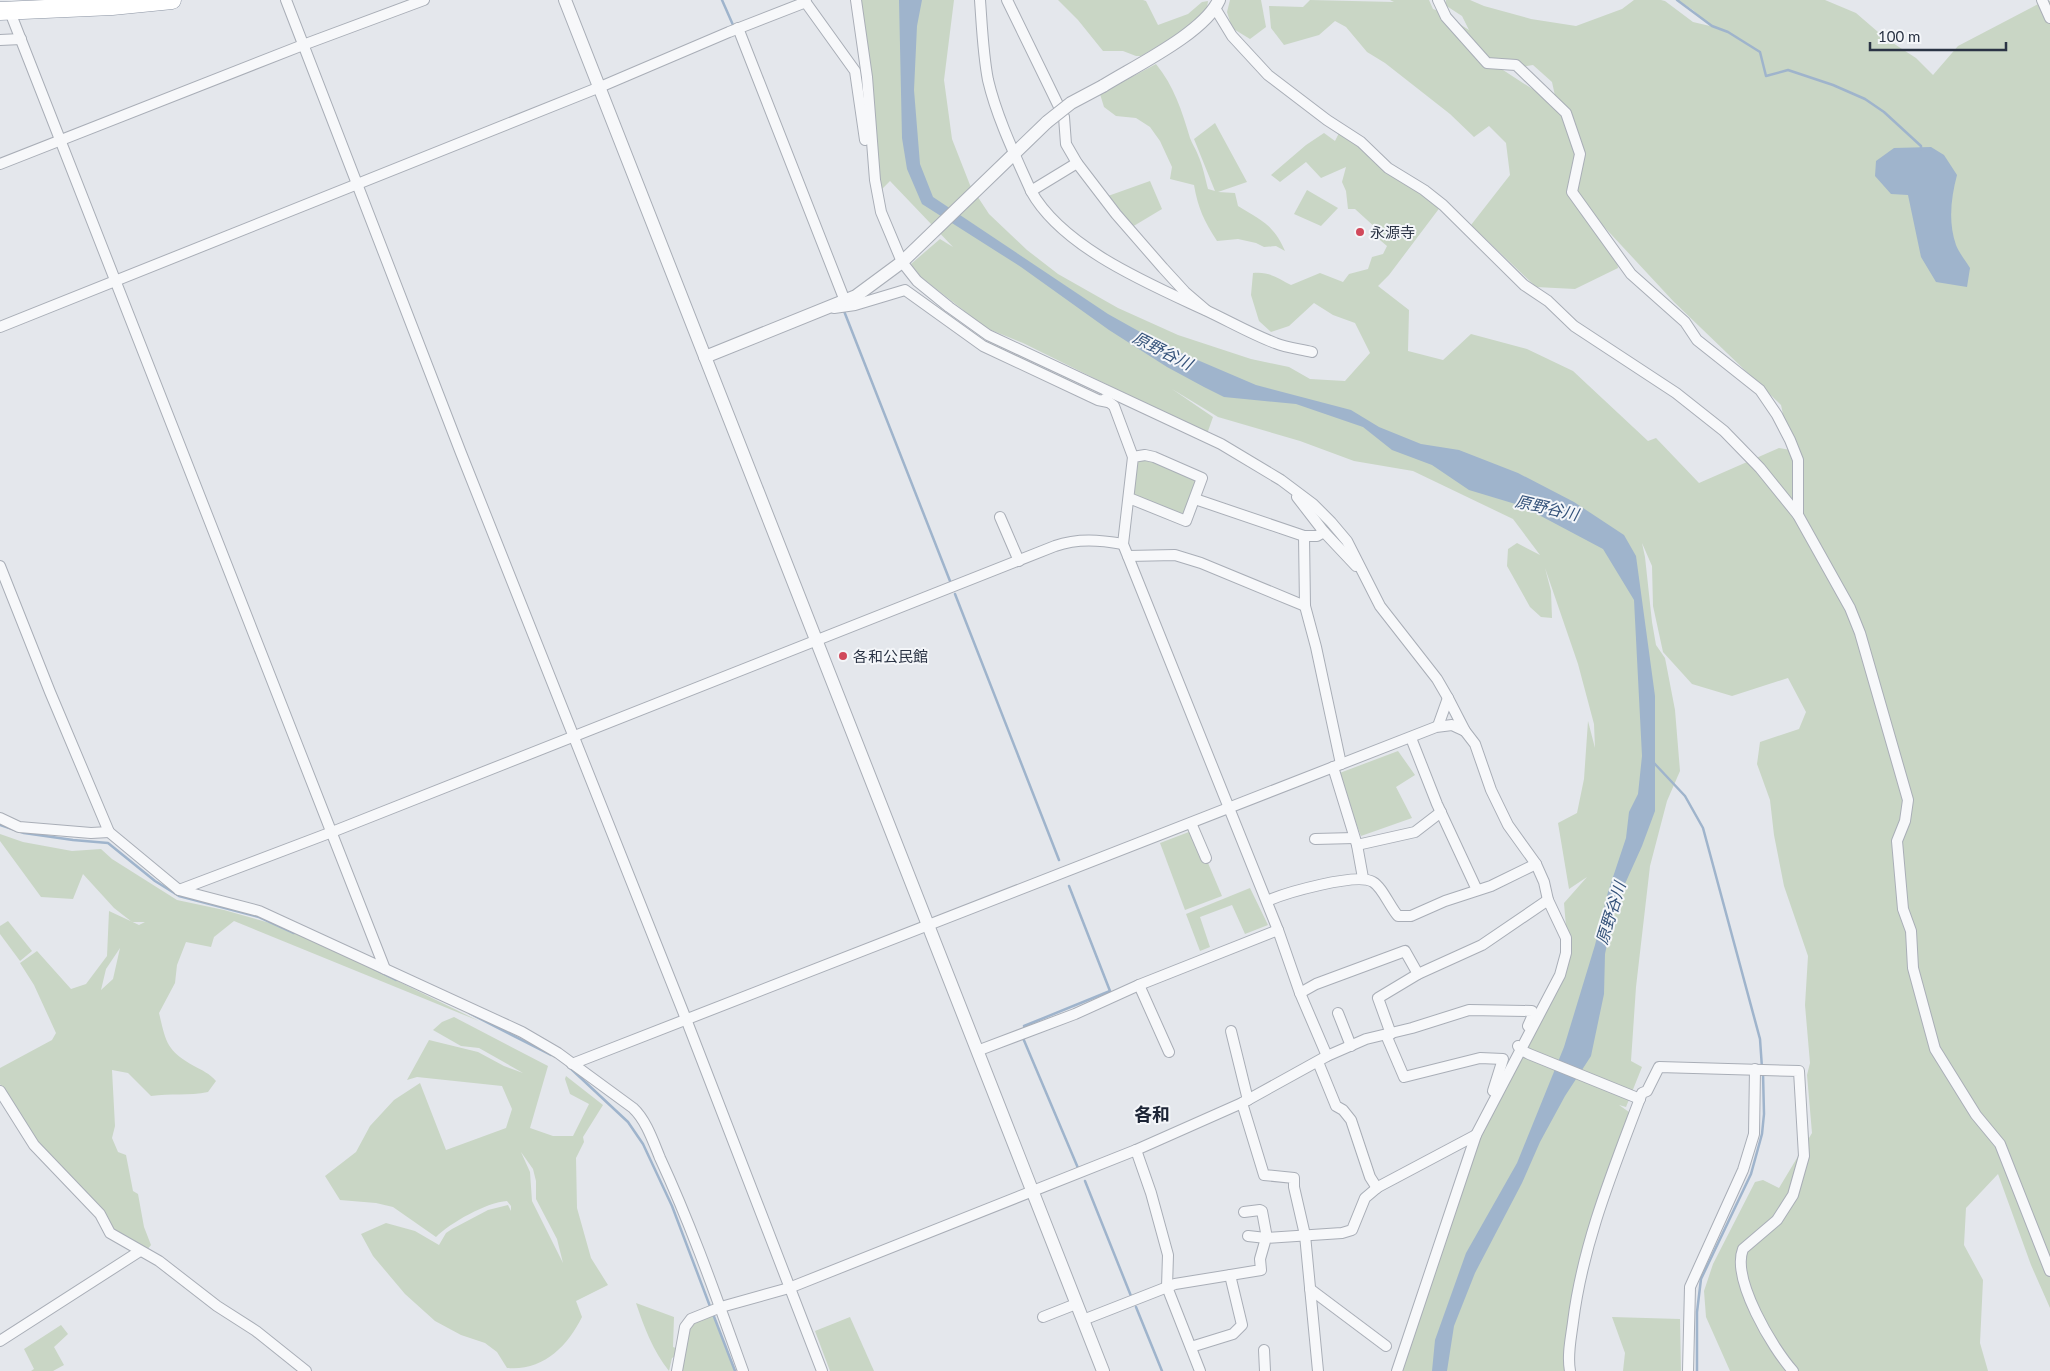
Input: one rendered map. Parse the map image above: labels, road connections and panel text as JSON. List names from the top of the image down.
{
  "districts": ["各和"],
  "water": ["原野谷川"],
  "places": ["永源寺", "各和公民館"],
  "scale_bar": "100 m"
}
